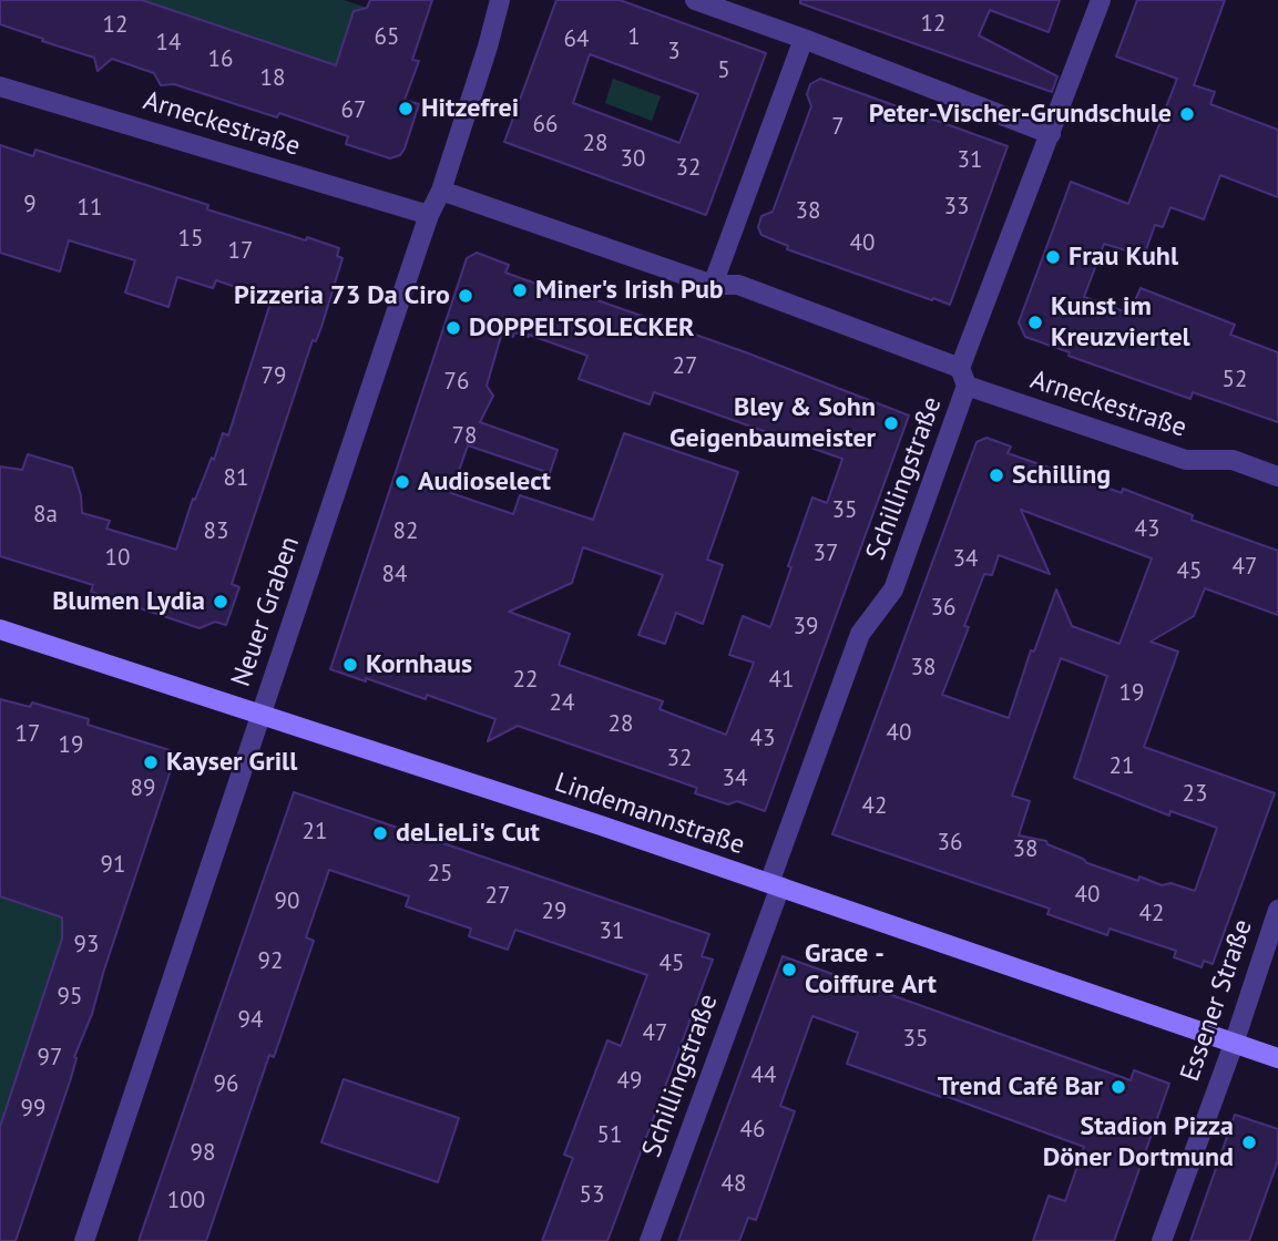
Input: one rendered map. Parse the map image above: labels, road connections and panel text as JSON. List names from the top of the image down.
{
  "streets": {
    "main road": ["Lindemannstraße"],
    "street": [
      "Arneckestraße",
      "Schillingstraße",
      "Neuer Graben",
      "Essener Straße"
    ]
  },
  "crossings": [
    ["Arneckestraße", "Schillingstraße"],
    ["Arneckestraße", "Neuer Graben"],
    ["Schillingstraße", "Lindemannstraße"],
    ["Neuer Graben", "Lindemannstraße"],
    ["Lindemannstraße", "Essener Straße"]
  ],
  "places": [
    "Hitzefrei",
    "Peter-Vischer-Grundschule",
    "Frau Kuhl",
    "Miner's Irish Pub",
    "Pizzeria 73 Da Ciro",
    "Kunst im Kreuzviertel",
    "DOPPELTSOLECKER",
    "Bley & Sohn Geigenbaumeister",
    "Schilling",
    "Audioselect",
    "Blumen Lydia",
    "Kornhaus",
    "Kayser Grill",
    "deLieLi's Cut",
    "Grace - Coiffure Art",
    "Trend Café Bar",
    "Stadion Pizza Döner Dortmund"
  ],
  "house_numbers": [
    "12",
    "12",
    "65",
    "1",
    "64",
    "14",
    "3",
    "16",
    "5",
    "18",
    "67",
    "66",
    "7",
    "28",
    "30",
    "31",
    "32",
    "9",
    "33",
    "11",
    "38",
    "15",
    "40",
    "17",
    "27",
    "79",
    "52",
    "76",
    "78",
    "81",
    "35",
    "8a",
    "43",
    "83",
    "82",
    "37",
    "10",
    "34",
    "47",
    "45",
    "84",
    "36",
    "39",
    "38",
    "22",
    "41",
    "19",
    "24",
    "28",
    "40",
    "17",
    "43",
    "19",
    "32",
    "21",
    "34",
    "89",
    "23",
    "42",
    "21",
    "36",
    "38",
    "91",
    "25",
    "40",
    "27",
    "90",
    "29",
    "42",
    "31",
    "93",
    "92",
    "45",
    "95",
    "94",
    "47",
    "35",
    "97",
    "44",
    "49",
    "96",
    "99",
    "46",
    "51",
    "98",
    "48",
    "53",
    "100"
  ]
}
